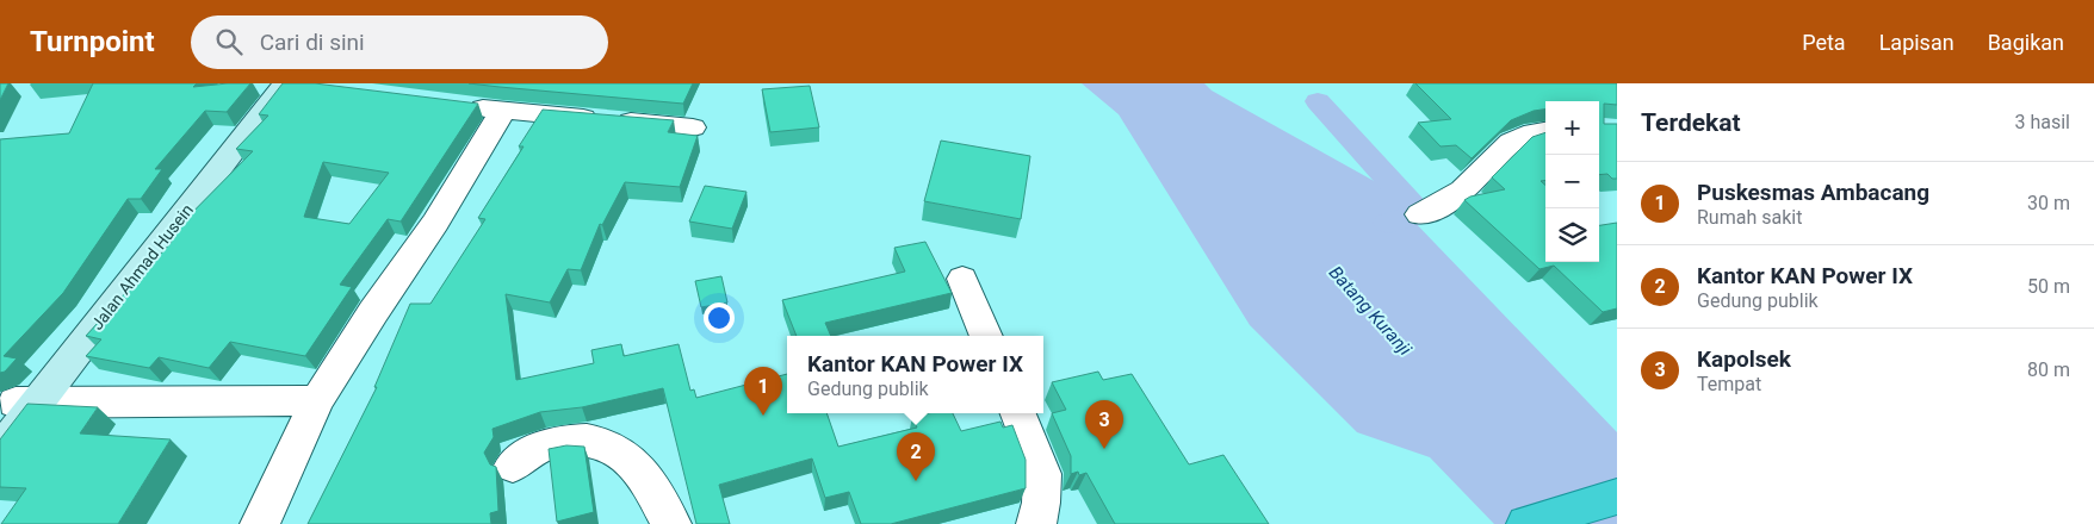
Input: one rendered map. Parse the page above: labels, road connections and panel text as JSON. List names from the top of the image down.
{
  "streets": {
    "main road": ["Jalan Ahmad Husein"]
  },
  "water": ["Batang Kuranji"],
  "page": {
    "header": "Turnpoint",
    "search": "Cari di sini",
    "nav": ["Peta", "Lapisan", "Bagikan"],
    "heading": ["Terdekat", "3 hasil"],
    "map_buttons": ["+", "−"],
    "list": [
      {
        "mark": "1",
        "name": "Puskesmas Ambacang",
        "note": "Rumah sakit",
        "value": "30 m"
      },
      {
        "mark": "2",
        "name": "Kantor KAN Power IX",
        "note": "Gedung publik",
        "value": "50 m"
      },
      {
        "mark": "3",
        "name": "Kapolsek",
        "note": "Tempat",
        "value": "80 m"
      }
    ],
    "popup": ["Kantor KAN Power IX", "Gedung publik"],
    "pins": ["1", "3", "2"]
  }
}
